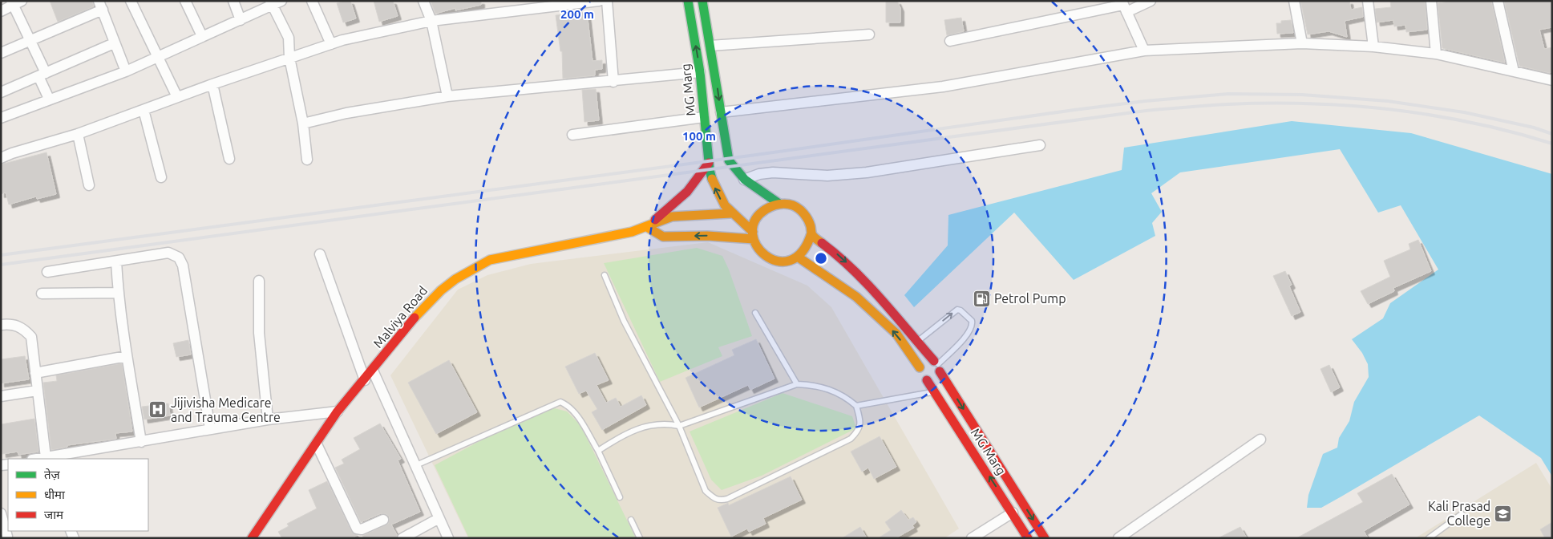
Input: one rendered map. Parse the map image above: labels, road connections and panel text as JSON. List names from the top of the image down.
{
  "streets": {
    "main road": ["MG Marg", "Malviya Road"]
  },
  "crossings": [
    ["MG Marg", "Malviya Road"]
  ],
  "places": {
    "fuel station": ["Petrol Pump"],
    "hospital": ["Jijivisha Medicare and Trauma Centre"],
    "school or university": ["Kali Prasad College"]
  },
  "legend": ["तेज़", "धीमा", "जाम"],
  "rings": ["200 m", "100 m"]
}
